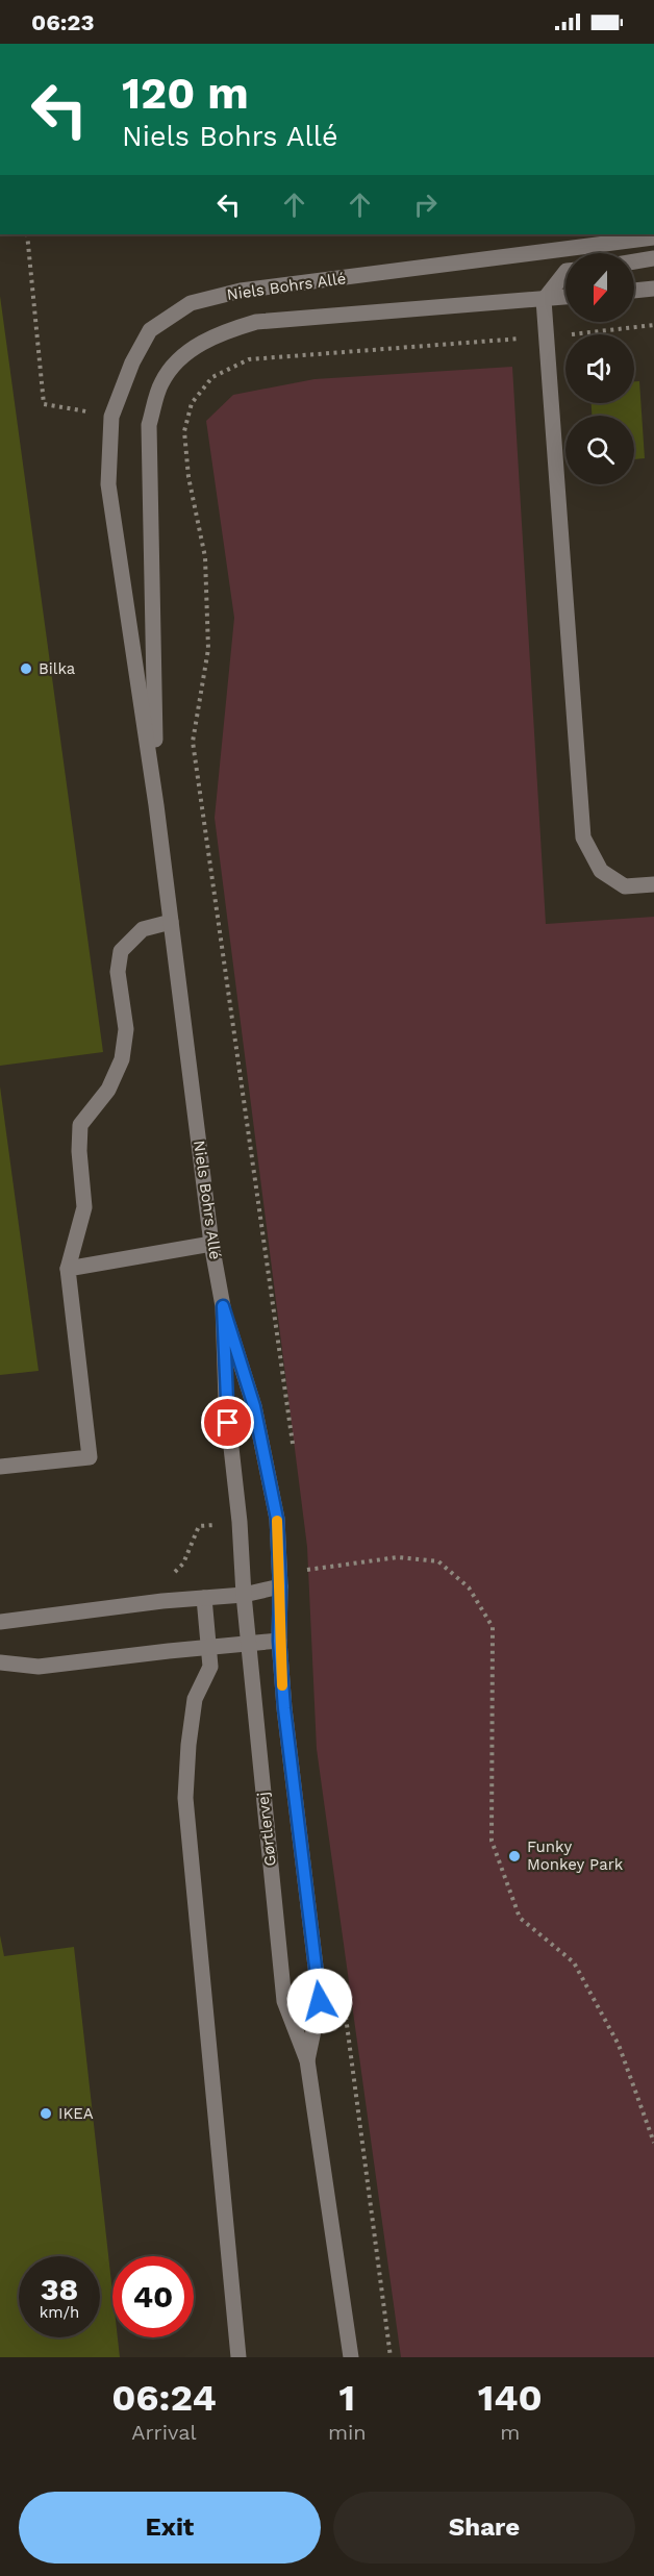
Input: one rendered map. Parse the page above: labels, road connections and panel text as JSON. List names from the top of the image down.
{
  "streets": {
    "street": ["Niels Bohrs Allé", "Gørtlervej"]
  },
  "crossings": [
    ["Niels Bohrs Allé", "Gørtlervej"]
  ],
  "places": ["Bilka", "Funky Monkey Park", "IKEA"],
  "north": "bottom",
  "page": {
    "status": "06:23",
    "turn": ["120 m", "Niels Bohrs Allé"],
    "speed": "38 km/h",
    "limit": "40",
    "eta": [
      "06:24",
      "Arrival",
      "1",
      "min",
      "140",
      "m"
    ],
    "buttons": ["Exit", "Share"]
  }
}
